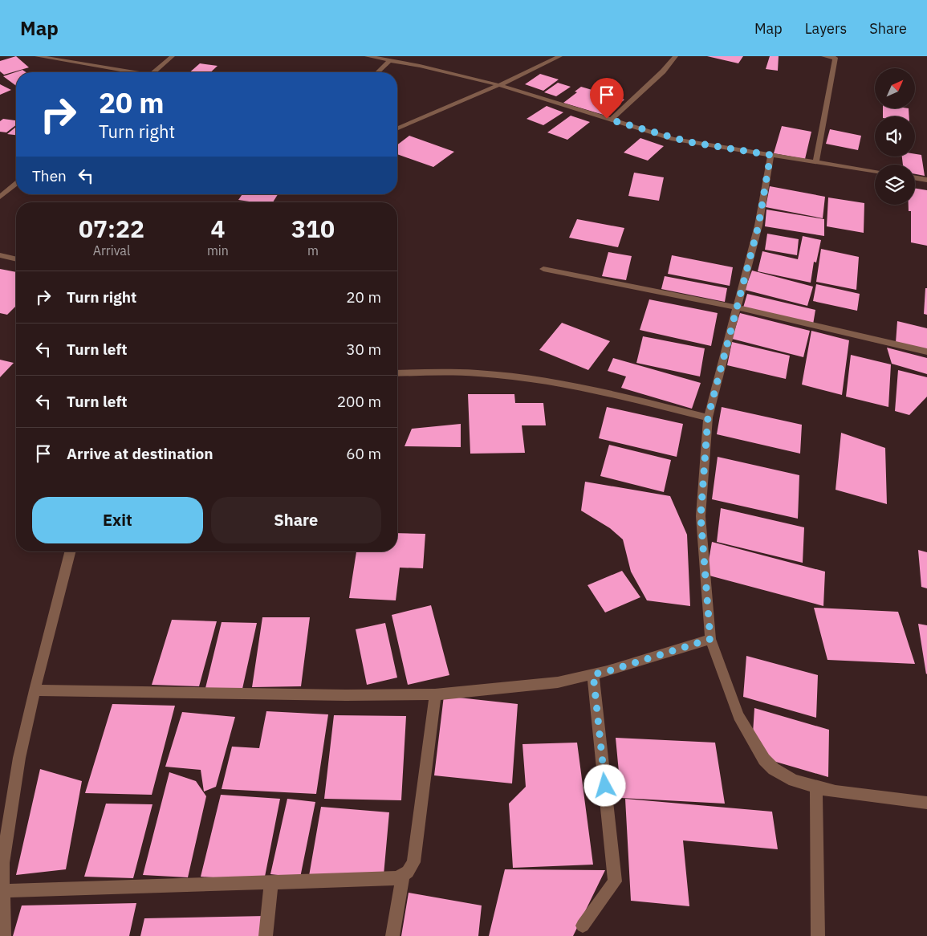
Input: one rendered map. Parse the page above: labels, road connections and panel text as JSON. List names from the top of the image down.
{
  "north": "top right",
  "page": {
    "header": "Map",
    "nav": ["Map", "Layers", "Share"],
    "turn": ["20 m", "Turn right"],
    "then": "Then",
    "eta": [
      "07:22",
      "Arrival",
      "4",
      "min",
      "310",
      "m"
    ],
    "list": [
      {
        "name": "Turn right",
        "value": "20 m"
      },
      {
        "name": "Turn left",
        "value": "30 m"
      },
      {
        "name": "Turn left",
        "value": "200 m"
      },
      {
        "name": "Arrive at destination",
        "value": "60 m"
      }
    ],
    "buttons": ["Exit", "Share"]
  }
}
